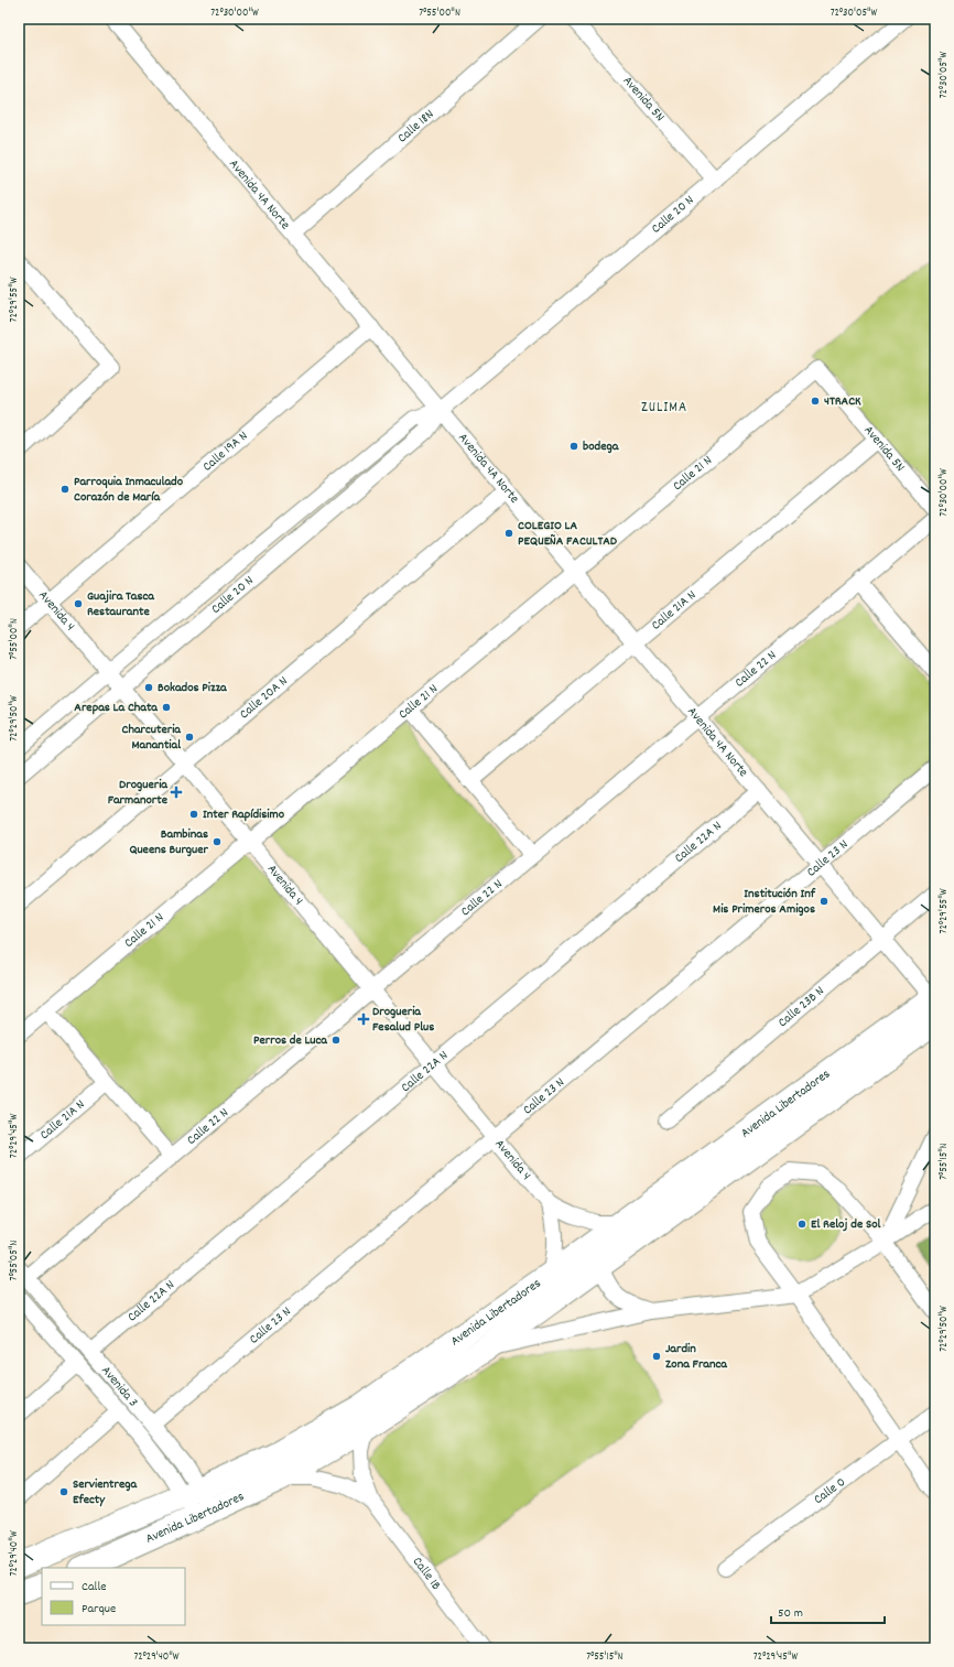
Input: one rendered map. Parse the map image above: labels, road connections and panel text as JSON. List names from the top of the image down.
{
  "streets": {
    "main road": ["Avenida Libertadores"],
    "street": [
      "Avenida 5N",
      "Calle 18N",
      "Avenida 4A Norte",
      "Calle 20 N",
      "Calle 19A N",
      "Calle 21 N",
      "Avenida 4",
      "Calle 21A N",
      "Calle 22 N",
      "Calle 20A N",
      "Calle 22A N",
      "Calle 23 N",
      "Calle 23B N",
      "Avenida 3",
      "Calle 0",
      "Calle 1B"
    ]
  },
  "crossings": [
    ["Avenida 5N", "Calle 20 N"],
    ["Avenida 5N", "Calle 21 N"],
    ["Avenida 5N", "Calle 21A N"],
    ["Calle 18N", "Avenida 4A Norte"],
    ["Avenida 4A Norte", "Calle 20 N"],
    ["Avenida 4A Norte", "Calle 19A N"],
    ["Avenida 4A Norte", "Calle 21 N"],
    ["Avenida 4A Norte", "Calle 21A N"],
    ["Avenida 4A Norte", "Calle 22 N"],
    ["Avenida 4A Norte", "Calle 20A N"],
    ["Avenida 4A Norte", "Calle 22A N"],
    ["Avenida 4A Norte", "Calle 23 N"],
    ["Avenida 4A Norte", "Calle 23B N"],
    ["Avenida 4A Norte", "Avenida Libertadores"],
    ["Calle 20 N", "Avenida 4"],
    ["Calle 19A N", "Avenida 4"],
    ["Calle 21 N", "Avenida 4"],
    ["Avenida 4", "Calle 22 N"],
    ["Avenida 4", "Calle 20A N"],
    ["Avenida 4", "Calle 22A N"],
    ["Avenida 4", "Calle 23 N"],
    ["Avenida 4", "Avenida Libertadores"],
    ["Calle 22 N", "Avenida 3"],
    ["Calle 22A N", "Avenida 3"],
    ["Calle 23 N", "Avenida 3"],
    ["Avenida Libertadores", "Avenida 3"],
    ["Avenida Libertadores", "Calle 1B"]
  ],
  "districts": ["ZULIMA"],
  "places": {
    "other": [
      "4TRACK",
      "bodega",
      "Parroquia Inmaculado Corazón de María",
      "COLEGIO LA PEQUEÑA FACULTAD",
      "Guajira Tasca Restaurante",
      "Bokados Pizza",
      "Arepas La Chata",
      "Charcuteria Manantial",
      "Inter Rapídisimo",
      "Bambinas Queens Burguer",
      "Institución Inf Mis Primeros Amigos",
      "Perros de Luca",
      "El Reloj de Sol",
      "Jardin Zona Franca",
      "Servientrega Efecty"
    ],
    "health": ["Drogueria Farmanorte", "Drogueria Fesalud Plus"]
  },
  "legend": ["Calle", "Parque"],
  "scale_bar": "50 m",
  "coordinates": [
    "72°30'00\"W",
    "7°55'00\"N",
    "72°30'05\"W",
    "72°29'55\"W",
    "72°29'50\"W",
    "72°29'45\"W",
    "7°55'15\"N",
    "7°55'05\"N",
    "72°29'40\"W"
  ]
}
